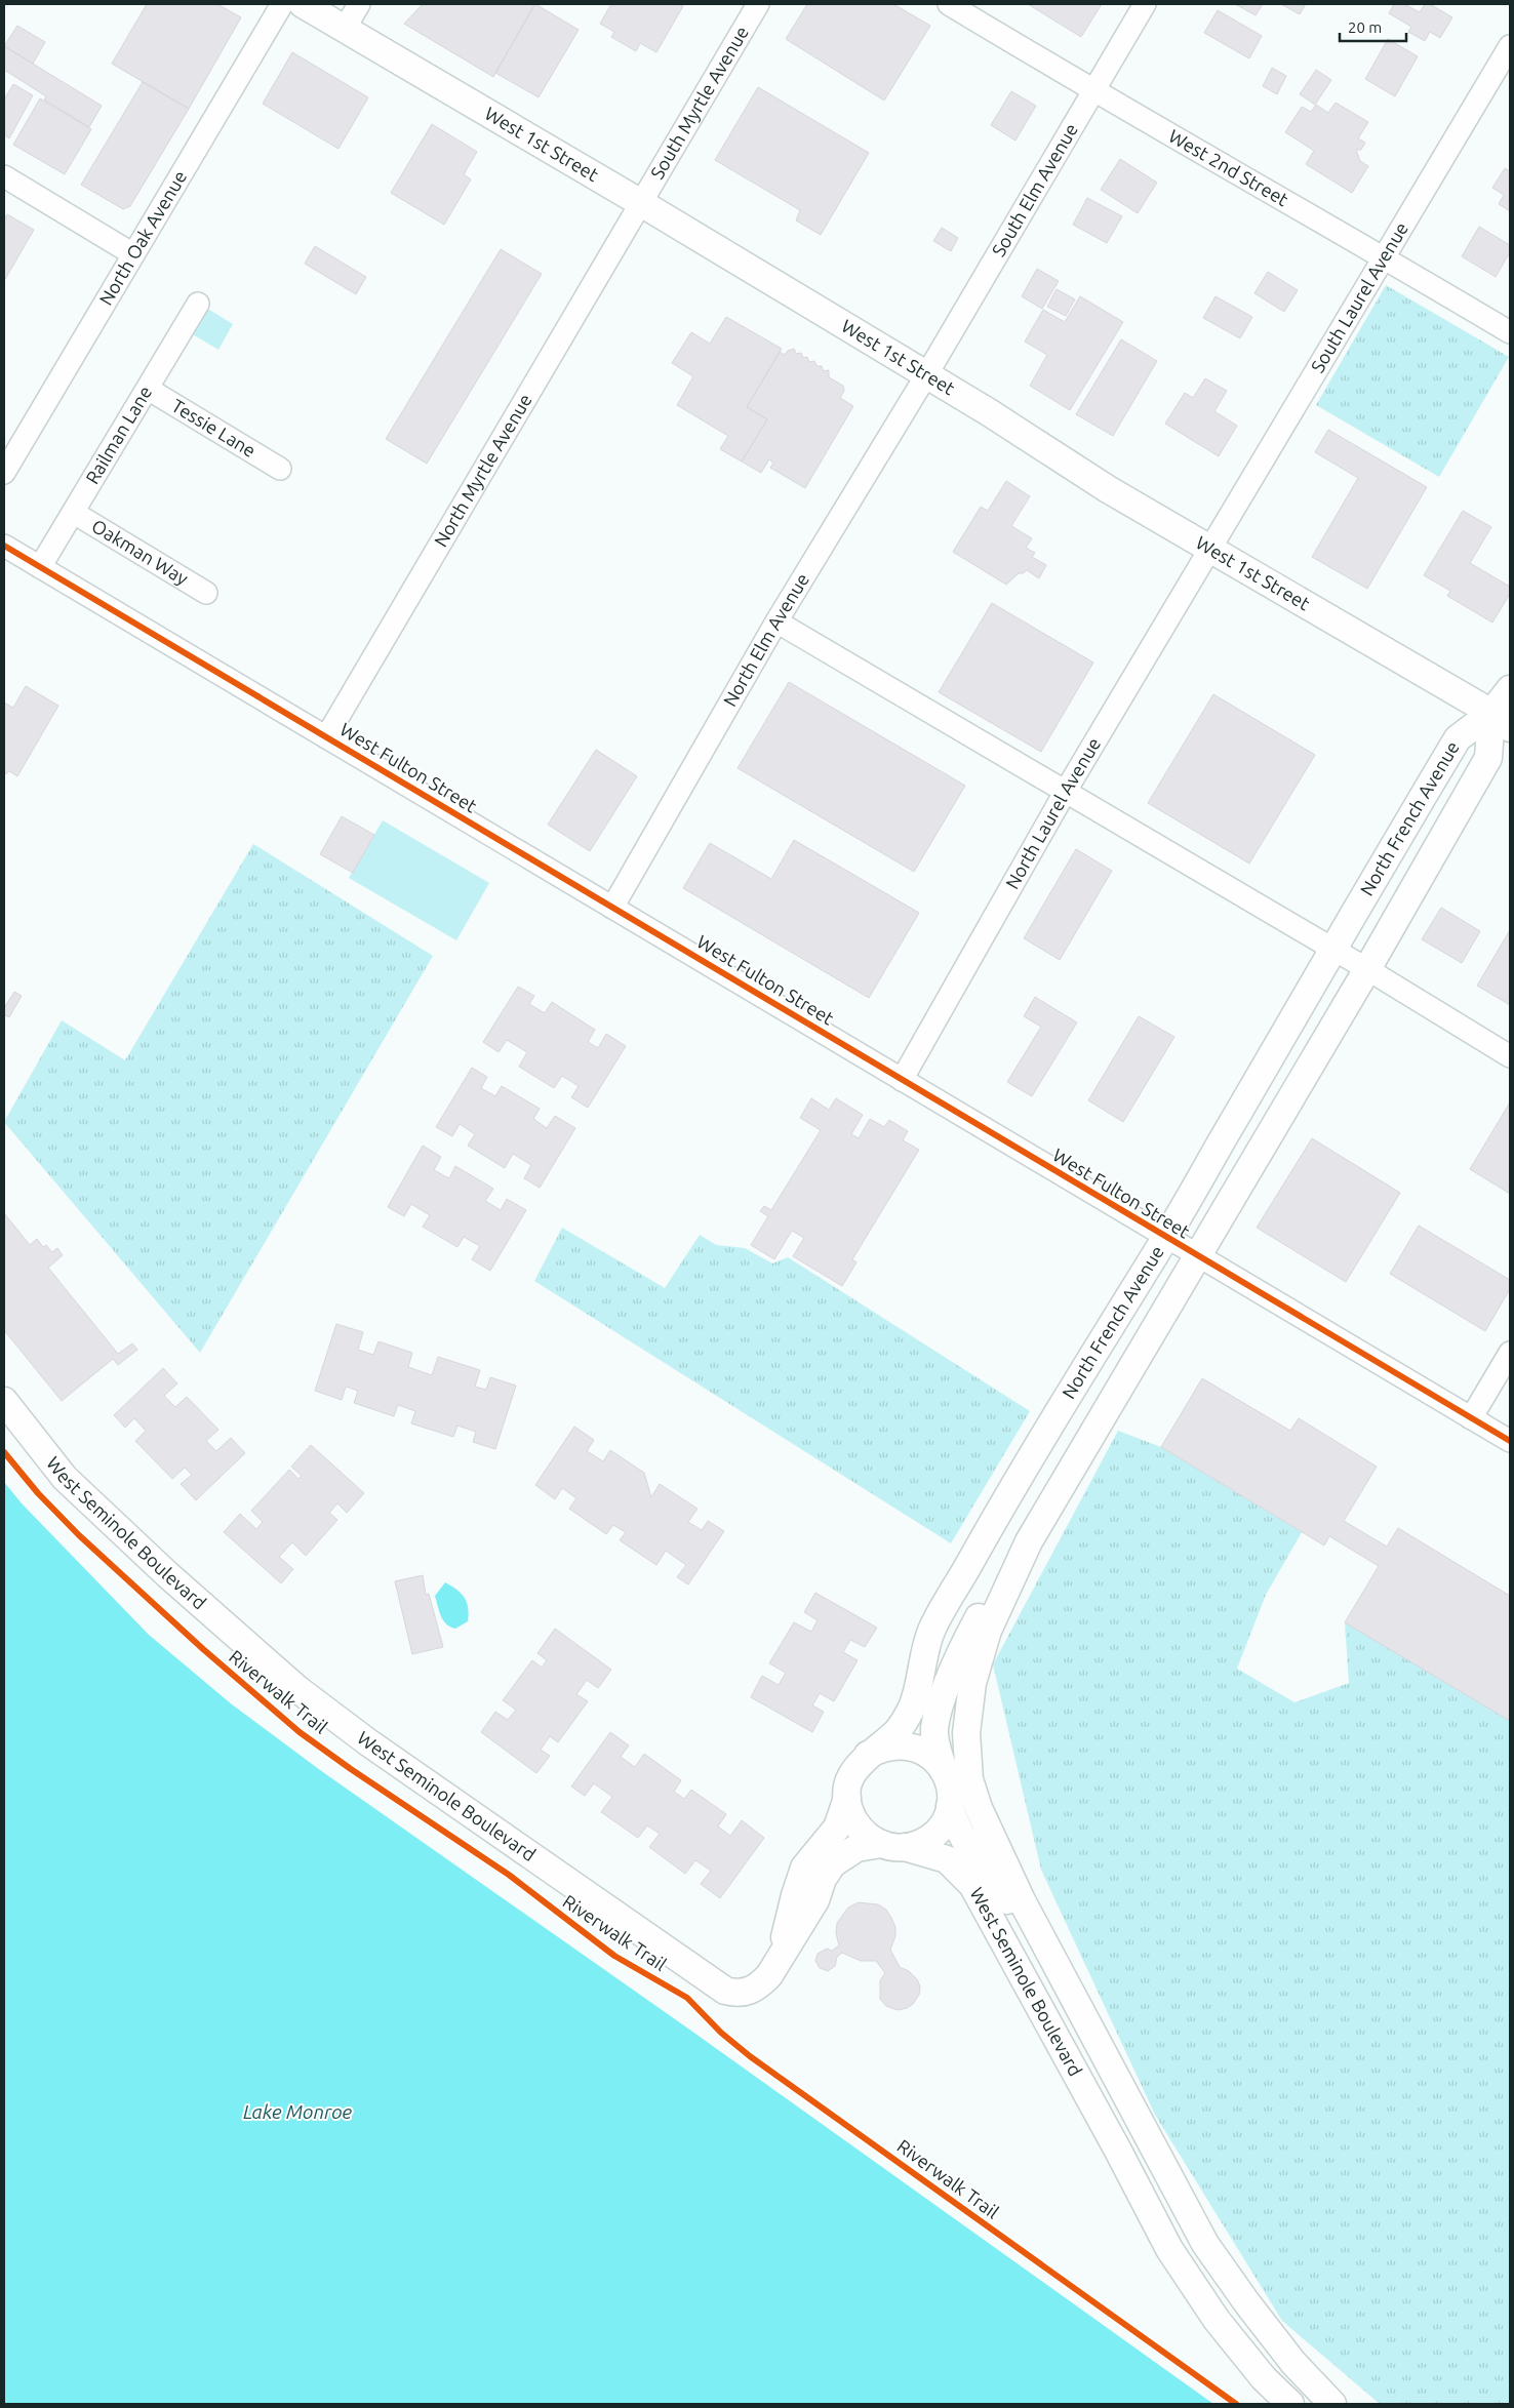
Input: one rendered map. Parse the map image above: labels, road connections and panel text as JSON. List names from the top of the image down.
{
  "streets": {
    "main road": ["West 1st Street", "North French Avenue", "West Seminole Boulevard"],
    "street": [
      "South Myrtle Avenue",
      "West 2nd Street",
      "South Elm Avenue",
      "North Oak Avenue",
      "South Laurel Avenue",
      "Tessie Lane",
      "Railman Lane",
      "North Myrtle Avenue",
      "Oakman Way",
      "North Elm Avenue",
      "West Fulton Street",
      "North Laurel Avenue"
    ],
    "cycle path": ["Riverwalk Trail"]
  },
  "crossings": [
    ["South Myrtle Avenue", "West 1st Street"],
    ["South Myrtle Avenue", "North Myrtle Avenue"],
    ["West 1st Street", "South Elm Avenue"],
    ["West 1st Street", "South Laurel Avenue"],
    ["West 1st Street", "North Myrtle Avenue"],
    ["West 1st Street", "North Elm Avenue"],
    ["West 1st Street", "North Laurel Avenue"],
    ["West 1st Street", "North French Avenue"],
    ["West 2nd Street", "South Elm Avenue"],
    ["West 2nd Street", "South Laurel Avenue"],
    ["South Elm Avenue", "North Elm Avenue"],
    ["South Laurel Avenue", "North Laurel Avenue"],
    ["Tessie Lane", "Railman Lane"],
    ["Railman Lane", "Oakman Way"],
    ["Railman Lane", "West Fulton Street"],
    ["North Myrtle Avenue", "West Fulton Street"],
    ["North Elm Avenue", "West Fulton Street"],
    ["West Fulton Street", "North Laurel Avenue"],
    ["West Fulton Street", "North French Avenue"],
    ["North French Avenue", "West Seminole Boulevard"]
  ],
  "water": ["Lake Monroe"],
  "scale_bar": "20 m"
}
